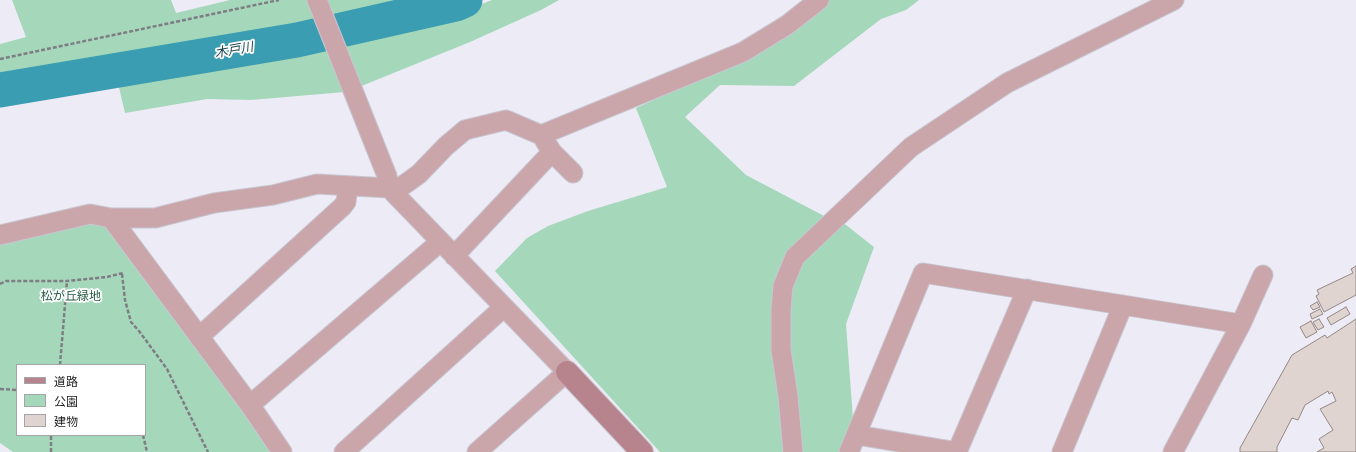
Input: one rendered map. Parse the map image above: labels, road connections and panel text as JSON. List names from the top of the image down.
{
  "water": ["木戸川"],
  "parks": ["松が丘緑地"],
  "legend": ["道路", "公園", "建物"]
}
